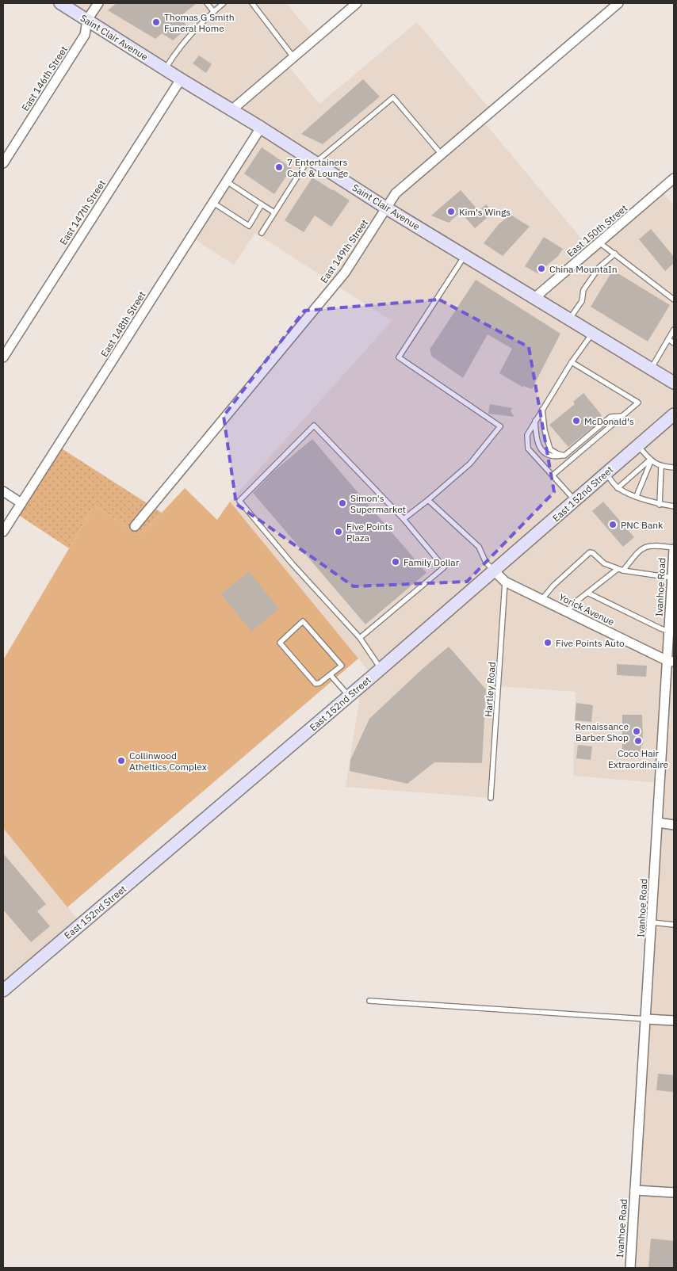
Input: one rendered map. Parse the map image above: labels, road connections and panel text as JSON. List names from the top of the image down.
{
  "streets": {
    "street": [
      "Saint Clair Avenue",
      "East 146th Street",
      "East 147th Street",
      "East 150th Street",
      "East 149th Street",
      "East 148th Street",
      "East 152nd Street",
      "Ivanhoe Road",
      "Yorick Avenue"
    ],
    "lane": ["Hartley Road"]
  },
  "crossings": [
    ["Saint Clair Avenue", "East 146th Street"],
    ["Saint Clair Avenue", "East 147th Street"],
    ["Saint Clair Avenue", "East 150th Street"],
    ["Saint Clair Avenue", "East 149th Street"],
    ["Saint Clair Avenue", "East 148th Street"],
    ["East 152nd Street", "Yorick Avenue"],
    ["Ivanhoe Road", "Yorick Avenue"],
    ["Yorick Avenue", "Hartley Road"]
  ],
  "places": [
    "Thomas G Smith Funeral Home",
    "7 Entertainers Cafe & Lounge",
    "Kim's Wings",
    "China MountaIn",
    "McDonald's",
    "Simon's Supermarket",
    "PNC Bank",
    "Five Points Plaza",
    "Family Dollar",
    "Five Points Auto",
    "Renaissance Barber Shop",
    "Coco Hair Extraordinaire",
    "Collinwood Atheltics Complex"
  ]
}
